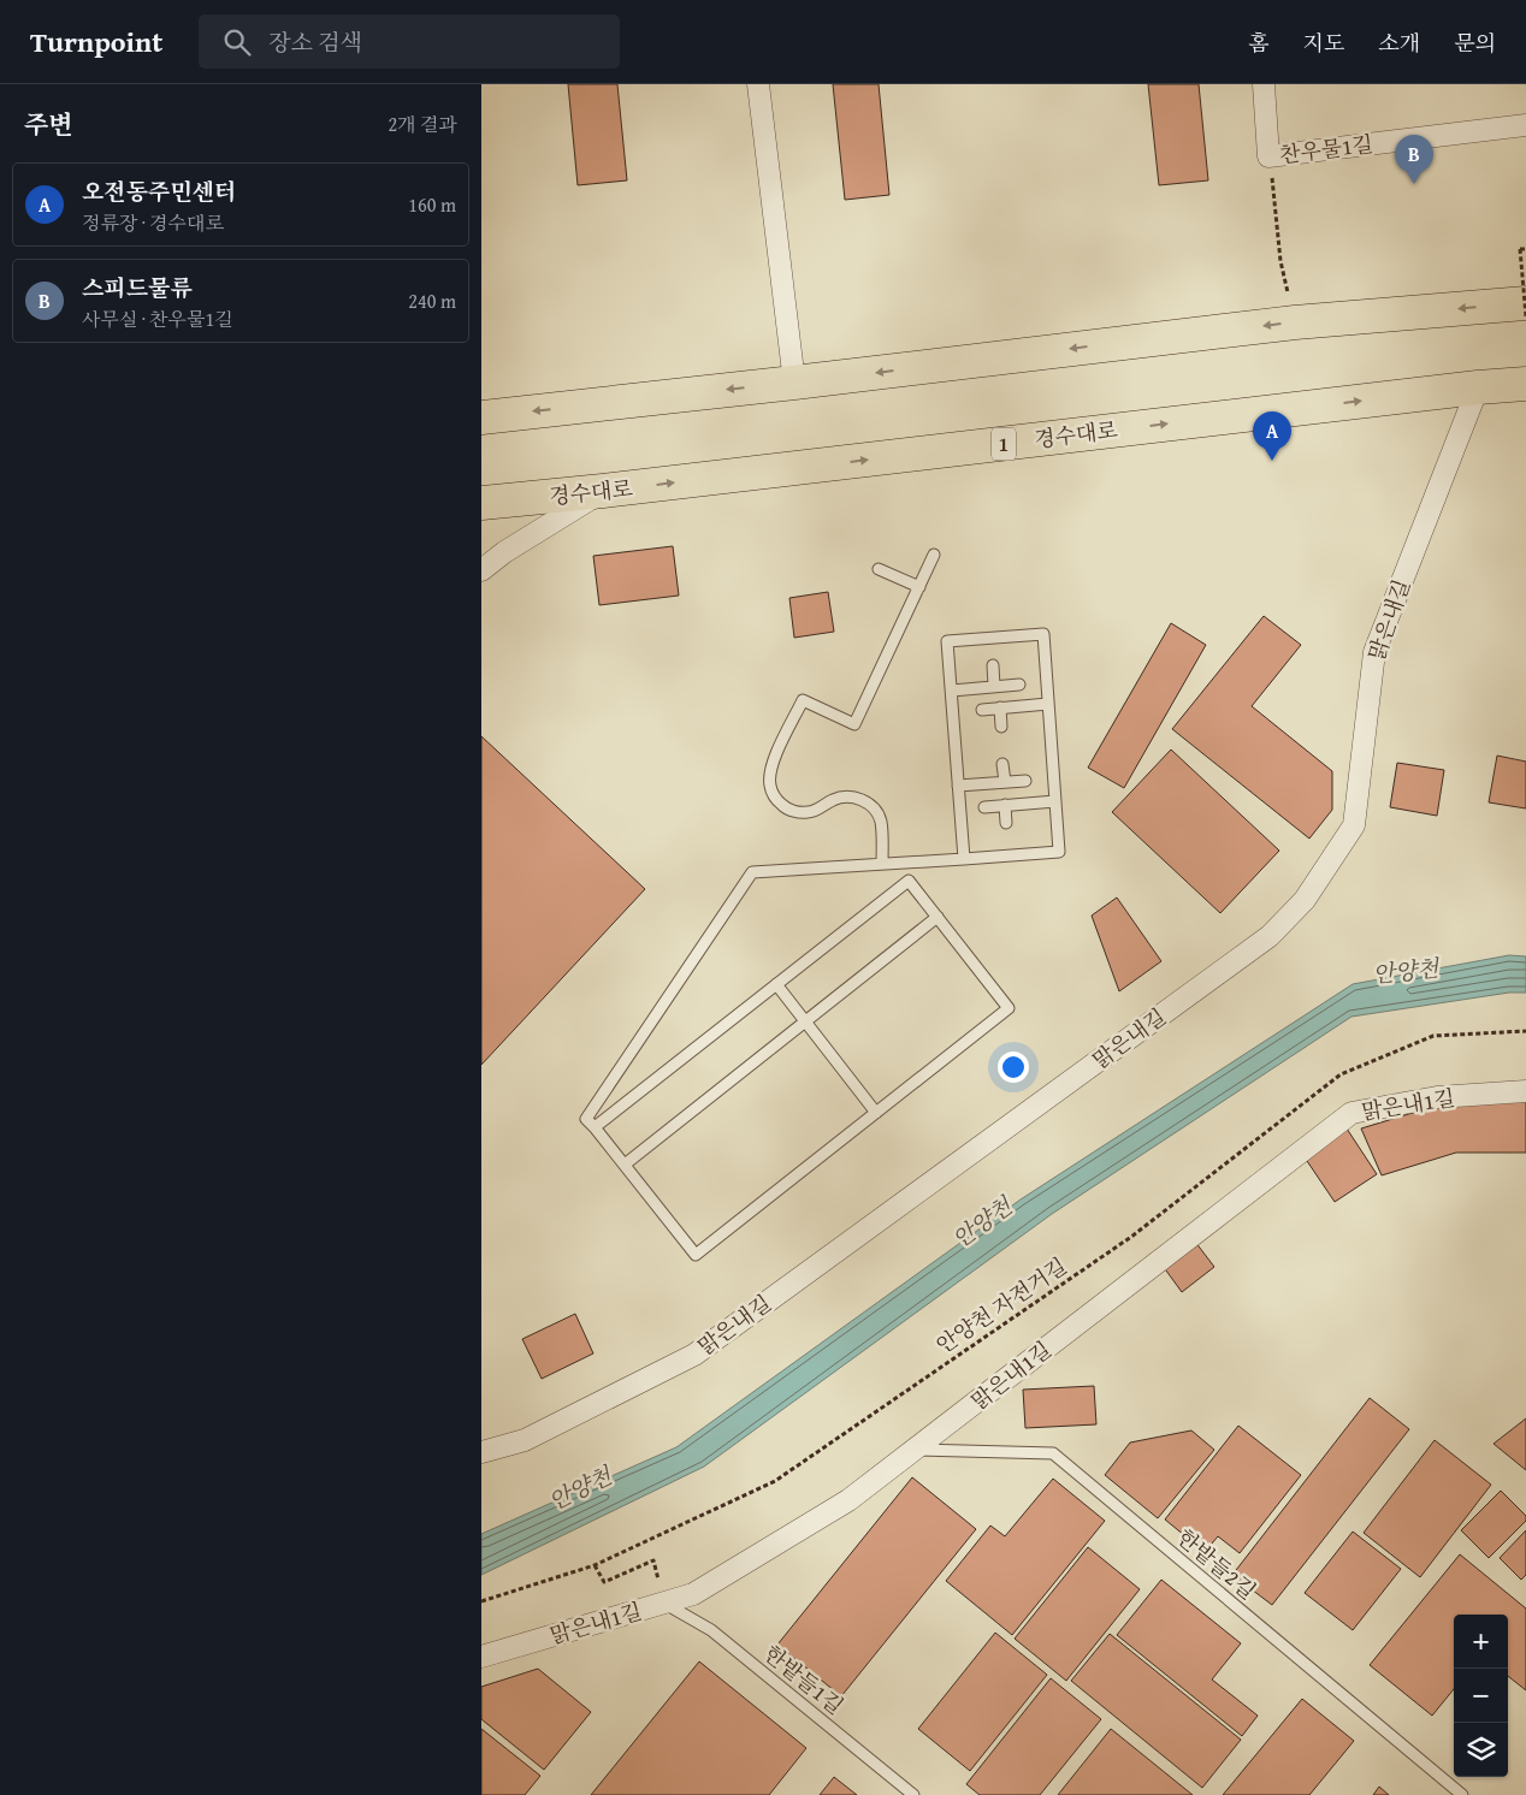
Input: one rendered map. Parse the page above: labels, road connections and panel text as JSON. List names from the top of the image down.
{
  "streets": {
    "main road": ["경수대로", "1"],
    "street": ["찬우물1길", "맑은내길", "맑은내1길"],
    "lane": ["한밭들2길", "한밭들1길"],
    "path": ["안양천 자전거길"]
  },
  "crossings": [
    ["경수대로", "맑은내길"],
    ["맑은내1길", "한밭들2길"],
    ["맑은내1길", "한밭들1길"]
  ],
  "water": ["안양천"],
  "page": {
    "header": "Turnpoint",
    "search": "장소 검색",
    "nav": [
      "홈",
      "지도",
      "소개",
      "문의"
    ],
    "heading": ["주변", "2개 결과"],
    "pins": ["B", "A"],
    "list": [
      {
        "mark": "A",
        "name": "오전동주민센터",
        "note": "정류장 · 경수대로",
        "value": "160 m"
      },
      {
        "mark": "B",
        "name": "스피드물류",
        "note": "사무실 · 찬우물1길",
        "value": "240 m"
      }
    ],
    "map_buttons": ["+", "−"]
  }
}
